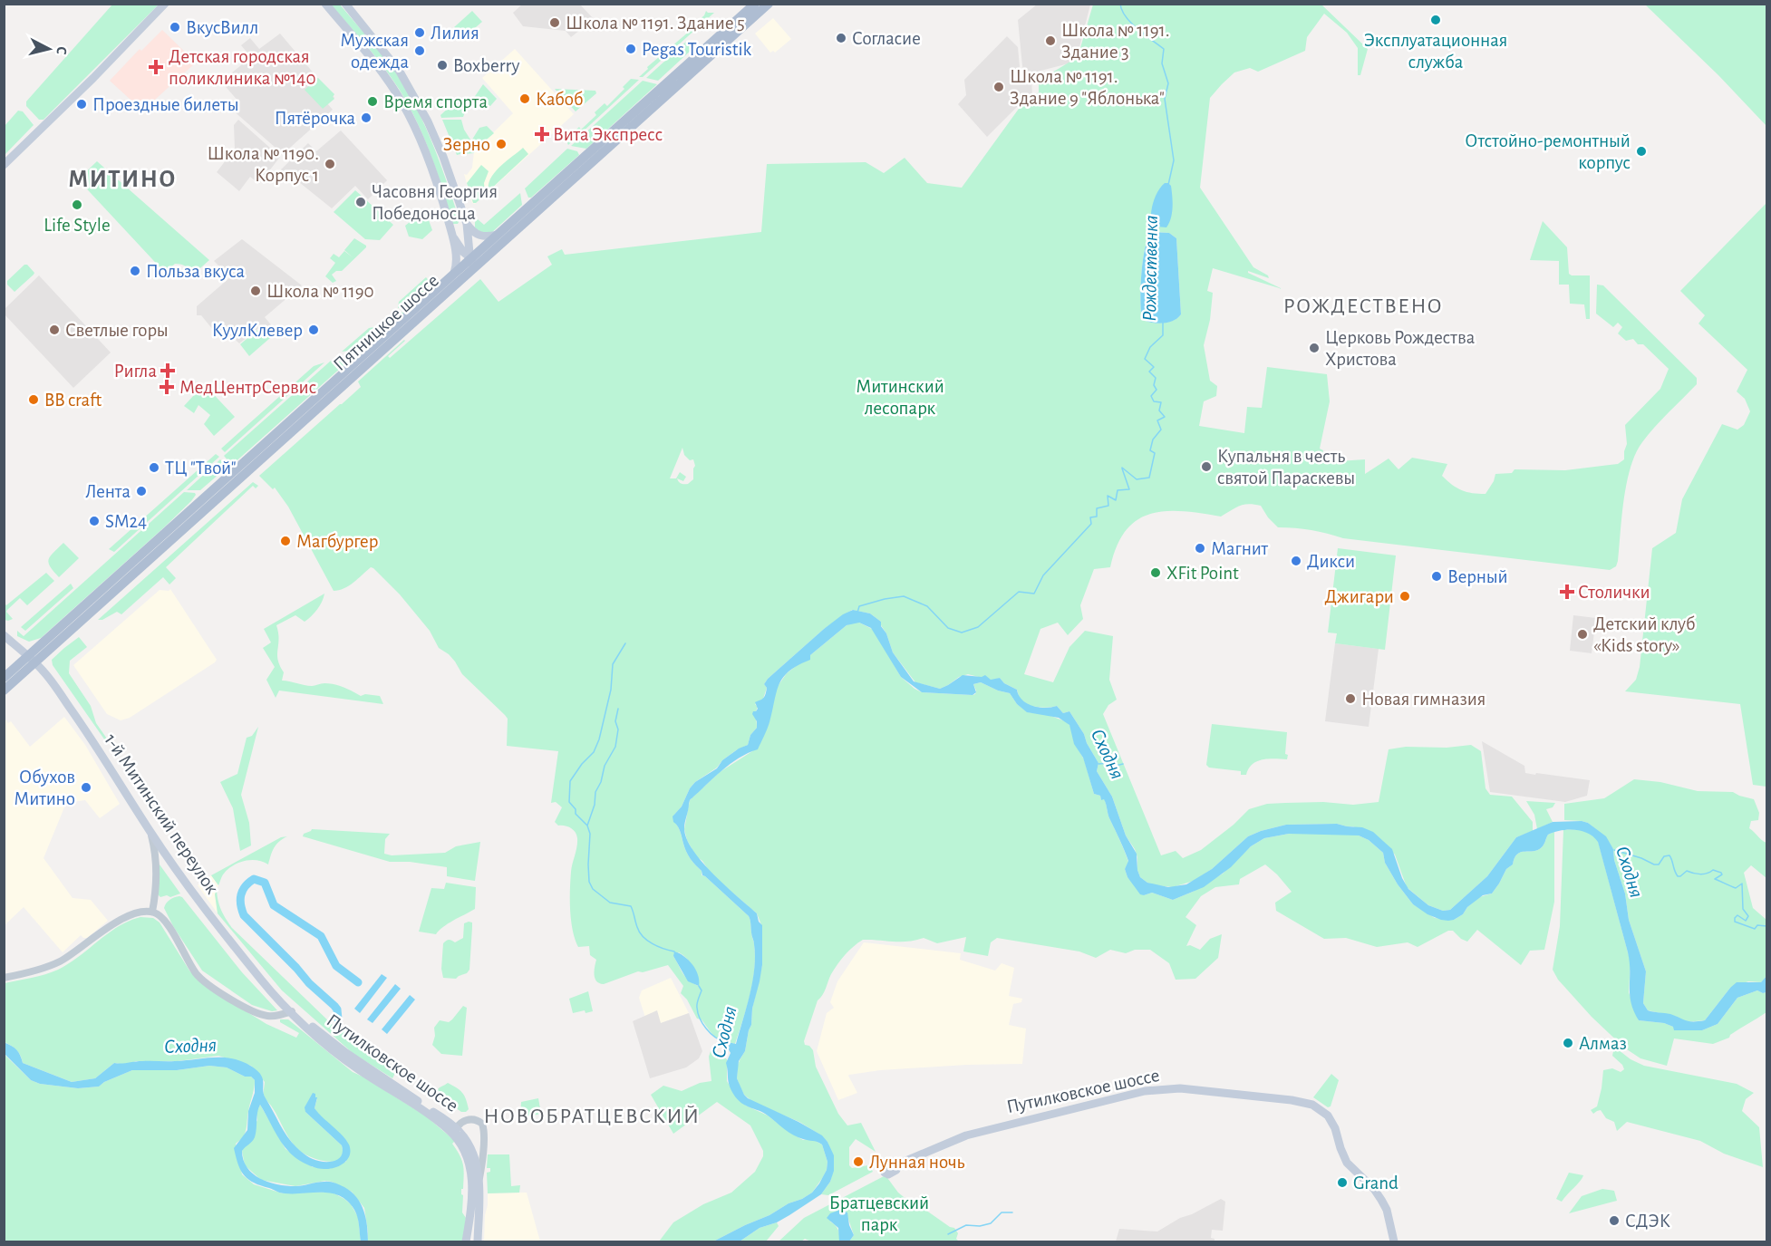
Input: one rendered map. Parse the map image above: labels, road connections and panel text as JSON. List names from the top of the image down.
{
  "streets": {
    "main road": ["Пятницкое шоссе", "1-й Митинский переулок", "Путилковское шоссе"]
  },
  "crossings": [
    ["Пятницкое шоссе", "1-й Митинский переулок"],
    ["1-й Митинский переулок", "Путилковское шоссе"]
  ],
  "districts": ["МИТИНО", "РОЖДЕСТВЕНО", "НОВОБРАТЦЕВСКИЙ"],
  "water": ["Рождественка", "Сходня"],
  "parks": ["Митинский лесопарк", "Братцевский парк"],
  "places": {
    "other": [
      "Эксплуатационная служба",
      "Школа № 1191. Здание 5",
      "ВкусВилл",
      "Лилия",
      "Согласие",
      "Школа № 1191. Здание 3",
      "Pegas Touristik",
      "Мужская одежда",
      "Boxberry",
      "Школа № 1191. Здание 9 \"Яблонька\"",
      "Кабоб",
      "Время спорта",
      "Проездные билеты",
      "Пятёрочка",
      "Зерно",
      "Отстойно-ремонтный корпус",
      "Школа № 1190. Корпус 1",
      "Часовня Георгия Победоносца",
      "Life Style",
      "Польза вкуса",
      "Школа № 1190",
      "Светлые горы",
      "КуулКлевер",
      "Церковь Рождества Христова",
      "BB craft",
      "Купальня в честь святой Параскевы",
      "ТЦ \"Твой\"",
      "Лента",
      "SM24",
      "Магбургер",
      "Магнит",
      "Дикси",
      "XFit Point",
      "Верный",
      "Джигари",
      "Детский клуб «Kids story»",
      "Новая гимназия",
      "Обухов Митино",
      "Алмаз",
      "Лунная ночь",
      "Grand",
      "СДЭК"
    ],
    "health": [
      "Детская городская поликлиника №140",
      "Вита Экспресс",
      "Ригла",
      "МедЦентрСервис",
      "Столички"
    ]
  },
  "north": "right"
}
